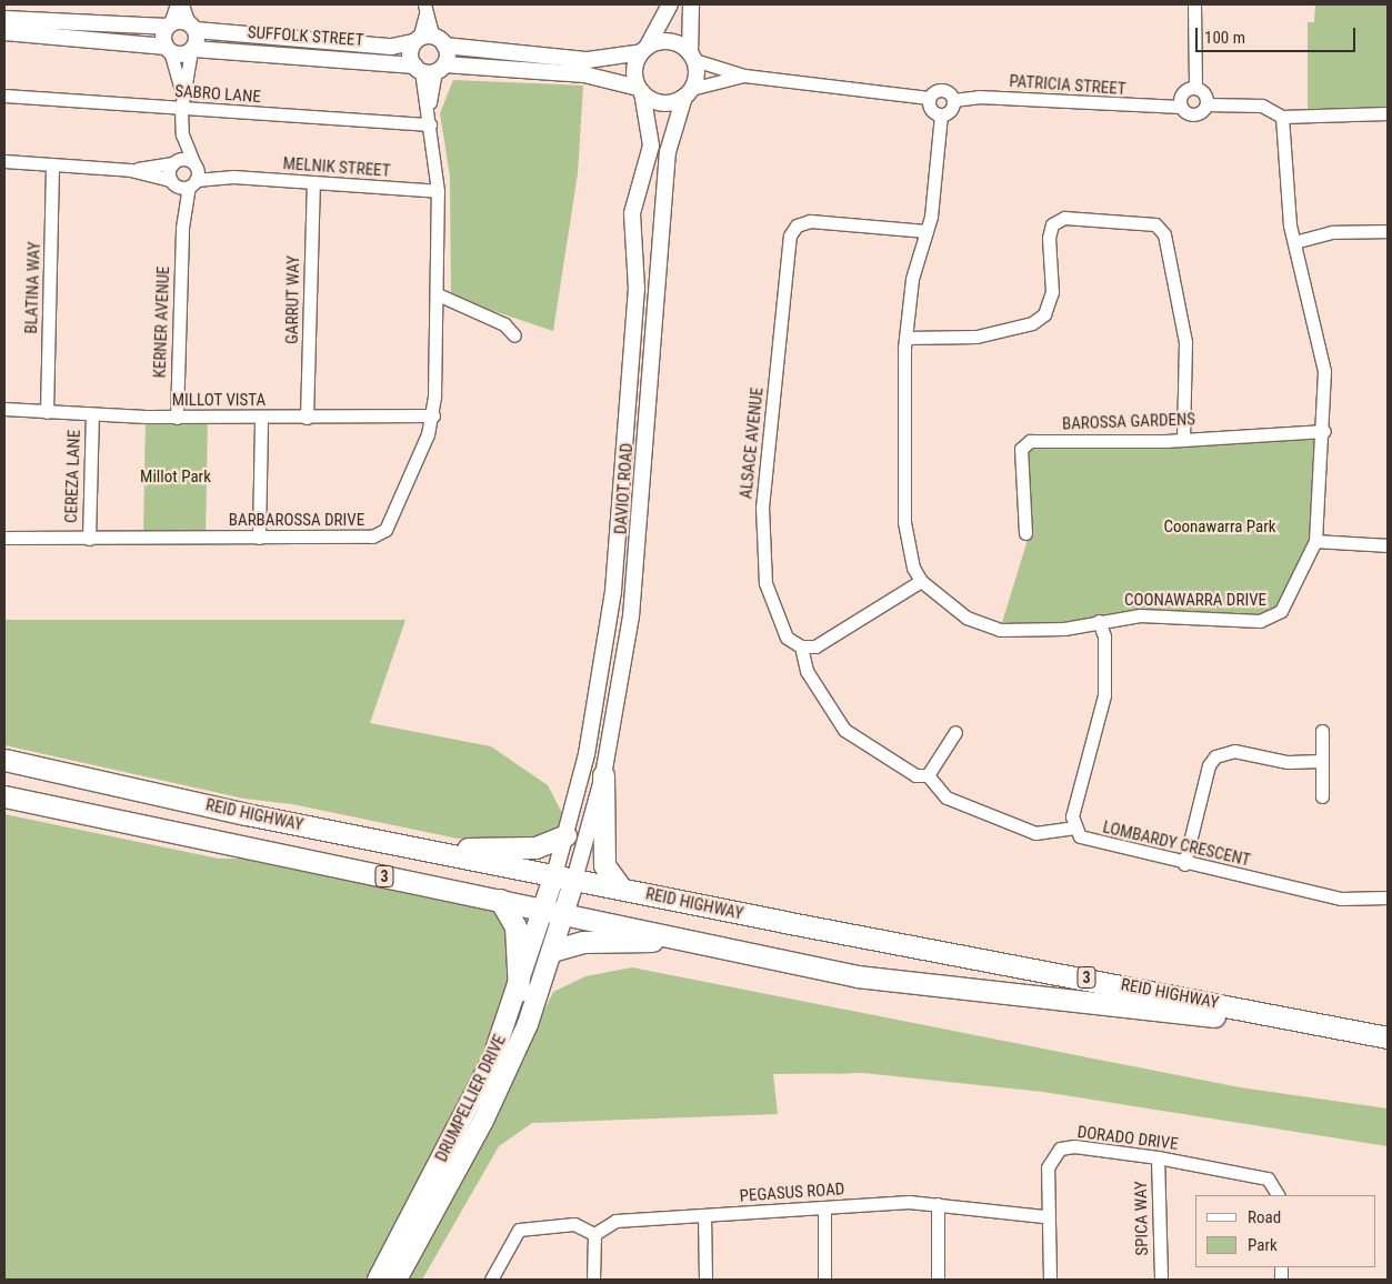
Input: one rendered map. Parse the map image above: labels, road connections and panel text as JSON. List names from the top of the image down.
{
  "streets": {
    "highway": ["REID HIGHWAY", "3"],
    "main road": ["DRUMPELLIER DRIVE"],
    "street": [
      "SUFFOLK STREET",
      "PATRICIA STREET",
      "SABRO LANE",
      "MELNIK STREET",
      "BLATINA WAY",
      "GARRUT WAY",
      "KERNER AVENUE",
      "MILLOT VISTA",
      "BAROSSA GARDENS",
      "ALSACE AVENUE",
      "CEREZA LANE",
      "DAVIOT ROAD",
      "BARBAROSSA DRIVE",
      "COONAWARRA DRIVE",
      "LOMBARDY CRESCENT",
      "DORADO DRIVE",
      "PEGASUS ROAD",
      "SPICA WAY"
    ]
  },
  "crossings": [
    ["SUFFOLK STREET", "DAVIOT ROAD"],
    ["SUFFOLK STREET", "BARBAROSSA DRIVE"],
    ["PATRICIA STREET", "COONAWARRA DRIVE"],
    ["SABRO LANE", "BARBAROSSA DRIVE"],
    ["MELNIK STREET", "BLATINA WAY"],
    ["MELNIK STREET", "GARRUT WAY"],
    ["MELNIK STREET", "KERNER AVENUE"],
    ["MELNIK STREET", "BARBAROSSA DRIVE"],
    ["BLATINA WAY", "MILLOT VISTA"],
    ["GARRUT WAY", "MILLOT VISTA"],
    ["KERNER AVENUE", "MILLOT VISTA"],
    ["MILLOT VISTA", "CEREZA LANE"],
    ["MILLOT VISTA", "BARBAROSSA DRIVE"],
    ["BAROSSA GARDENS", "COONAWARRA DRIVE"],
    ["ALSACE AVENUE", "COONAWARRA DRIVE"],
    ["CEREZA LANE", "BARBAROSSA DRIVE"],
    ["DAVIOT ROAD", "REID HIGHWAY"],
    ["REID HIGHWAY", "DRUMPELLIER DRIVE"],
    ["DORADO DRIVE", "SPICA WAY"]
  ],
  "parks": ["Millot Park", "Coonawarra Park"],
  "legend": ["Road", "Park"],
  "scale_bar": "100 m"
}
